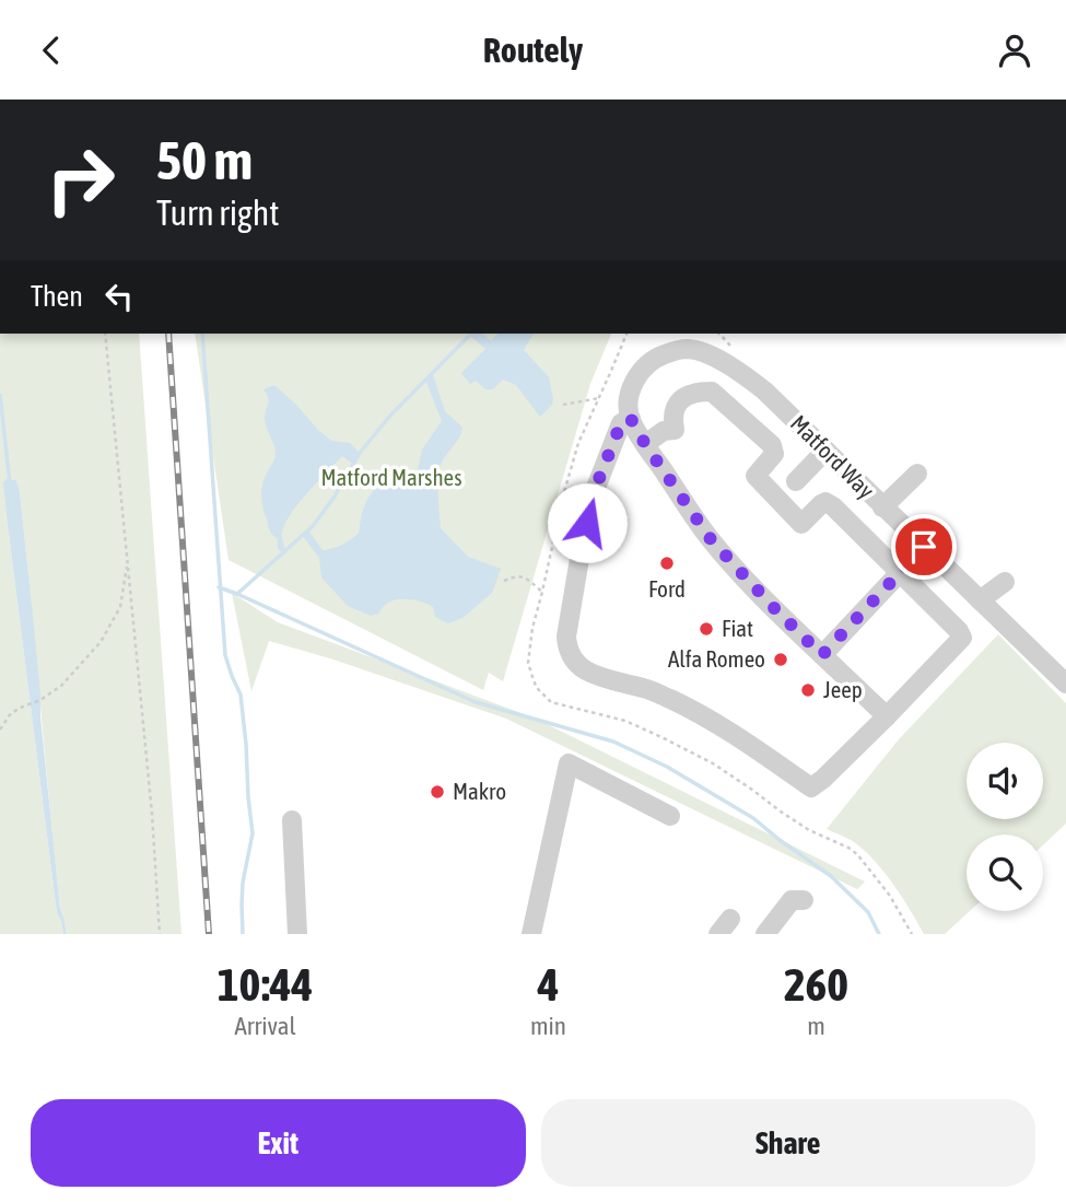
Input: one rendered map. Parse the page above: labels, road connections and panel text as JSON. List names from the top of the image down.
{
  "streets": {
    "street": ["Matford Way"]
  },
  "parks": ["Matford Marshes"],
  "places": [
    "Ford",
    "Fiat",
    "Alfa Romeo",
    "Jeep",
    "Makro"
  ],
  "page": {
    "header": "Routely",
    "turn": ["50 m", "Turn right"],
    "then": "Then",
    "eta": [
      "10:44",
      "Arrival",
      "4",
      "min",
      "260",
      "m"
    ],
    "buttons": ["Exit", "Share"]
  }
}
